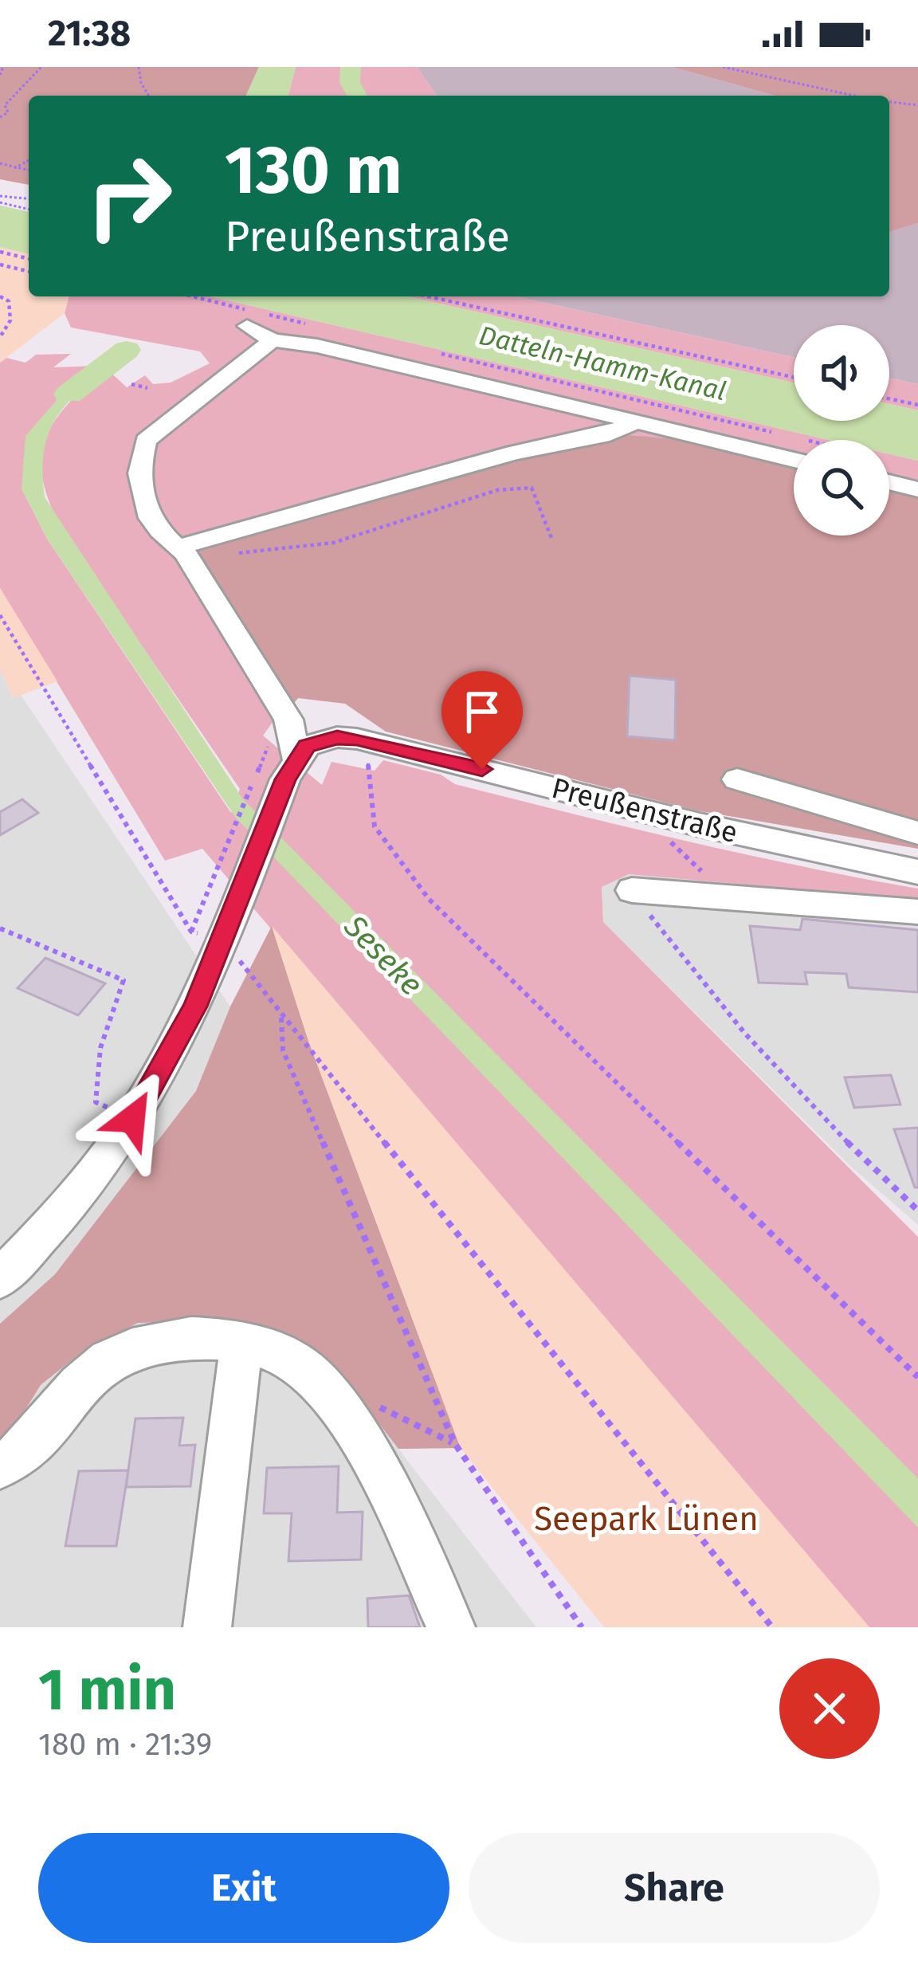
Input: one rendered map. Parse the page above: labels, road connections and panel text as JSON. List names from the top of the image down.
{
  "streets": {
    "street": ["Preußenstraße"]
  },
  "water": ["Datteln-Hamm-Kanal", "Seseke"],
  "parks": ["Seepark Lünen"],
  "page": {
    "status": "21:38",
    "turn": ["130 m", "Preußenstraße"],
    "heading": ["1 min", "180 m · 21:39"],
    "buttons": ["Exit", "Share"]
  }
}
